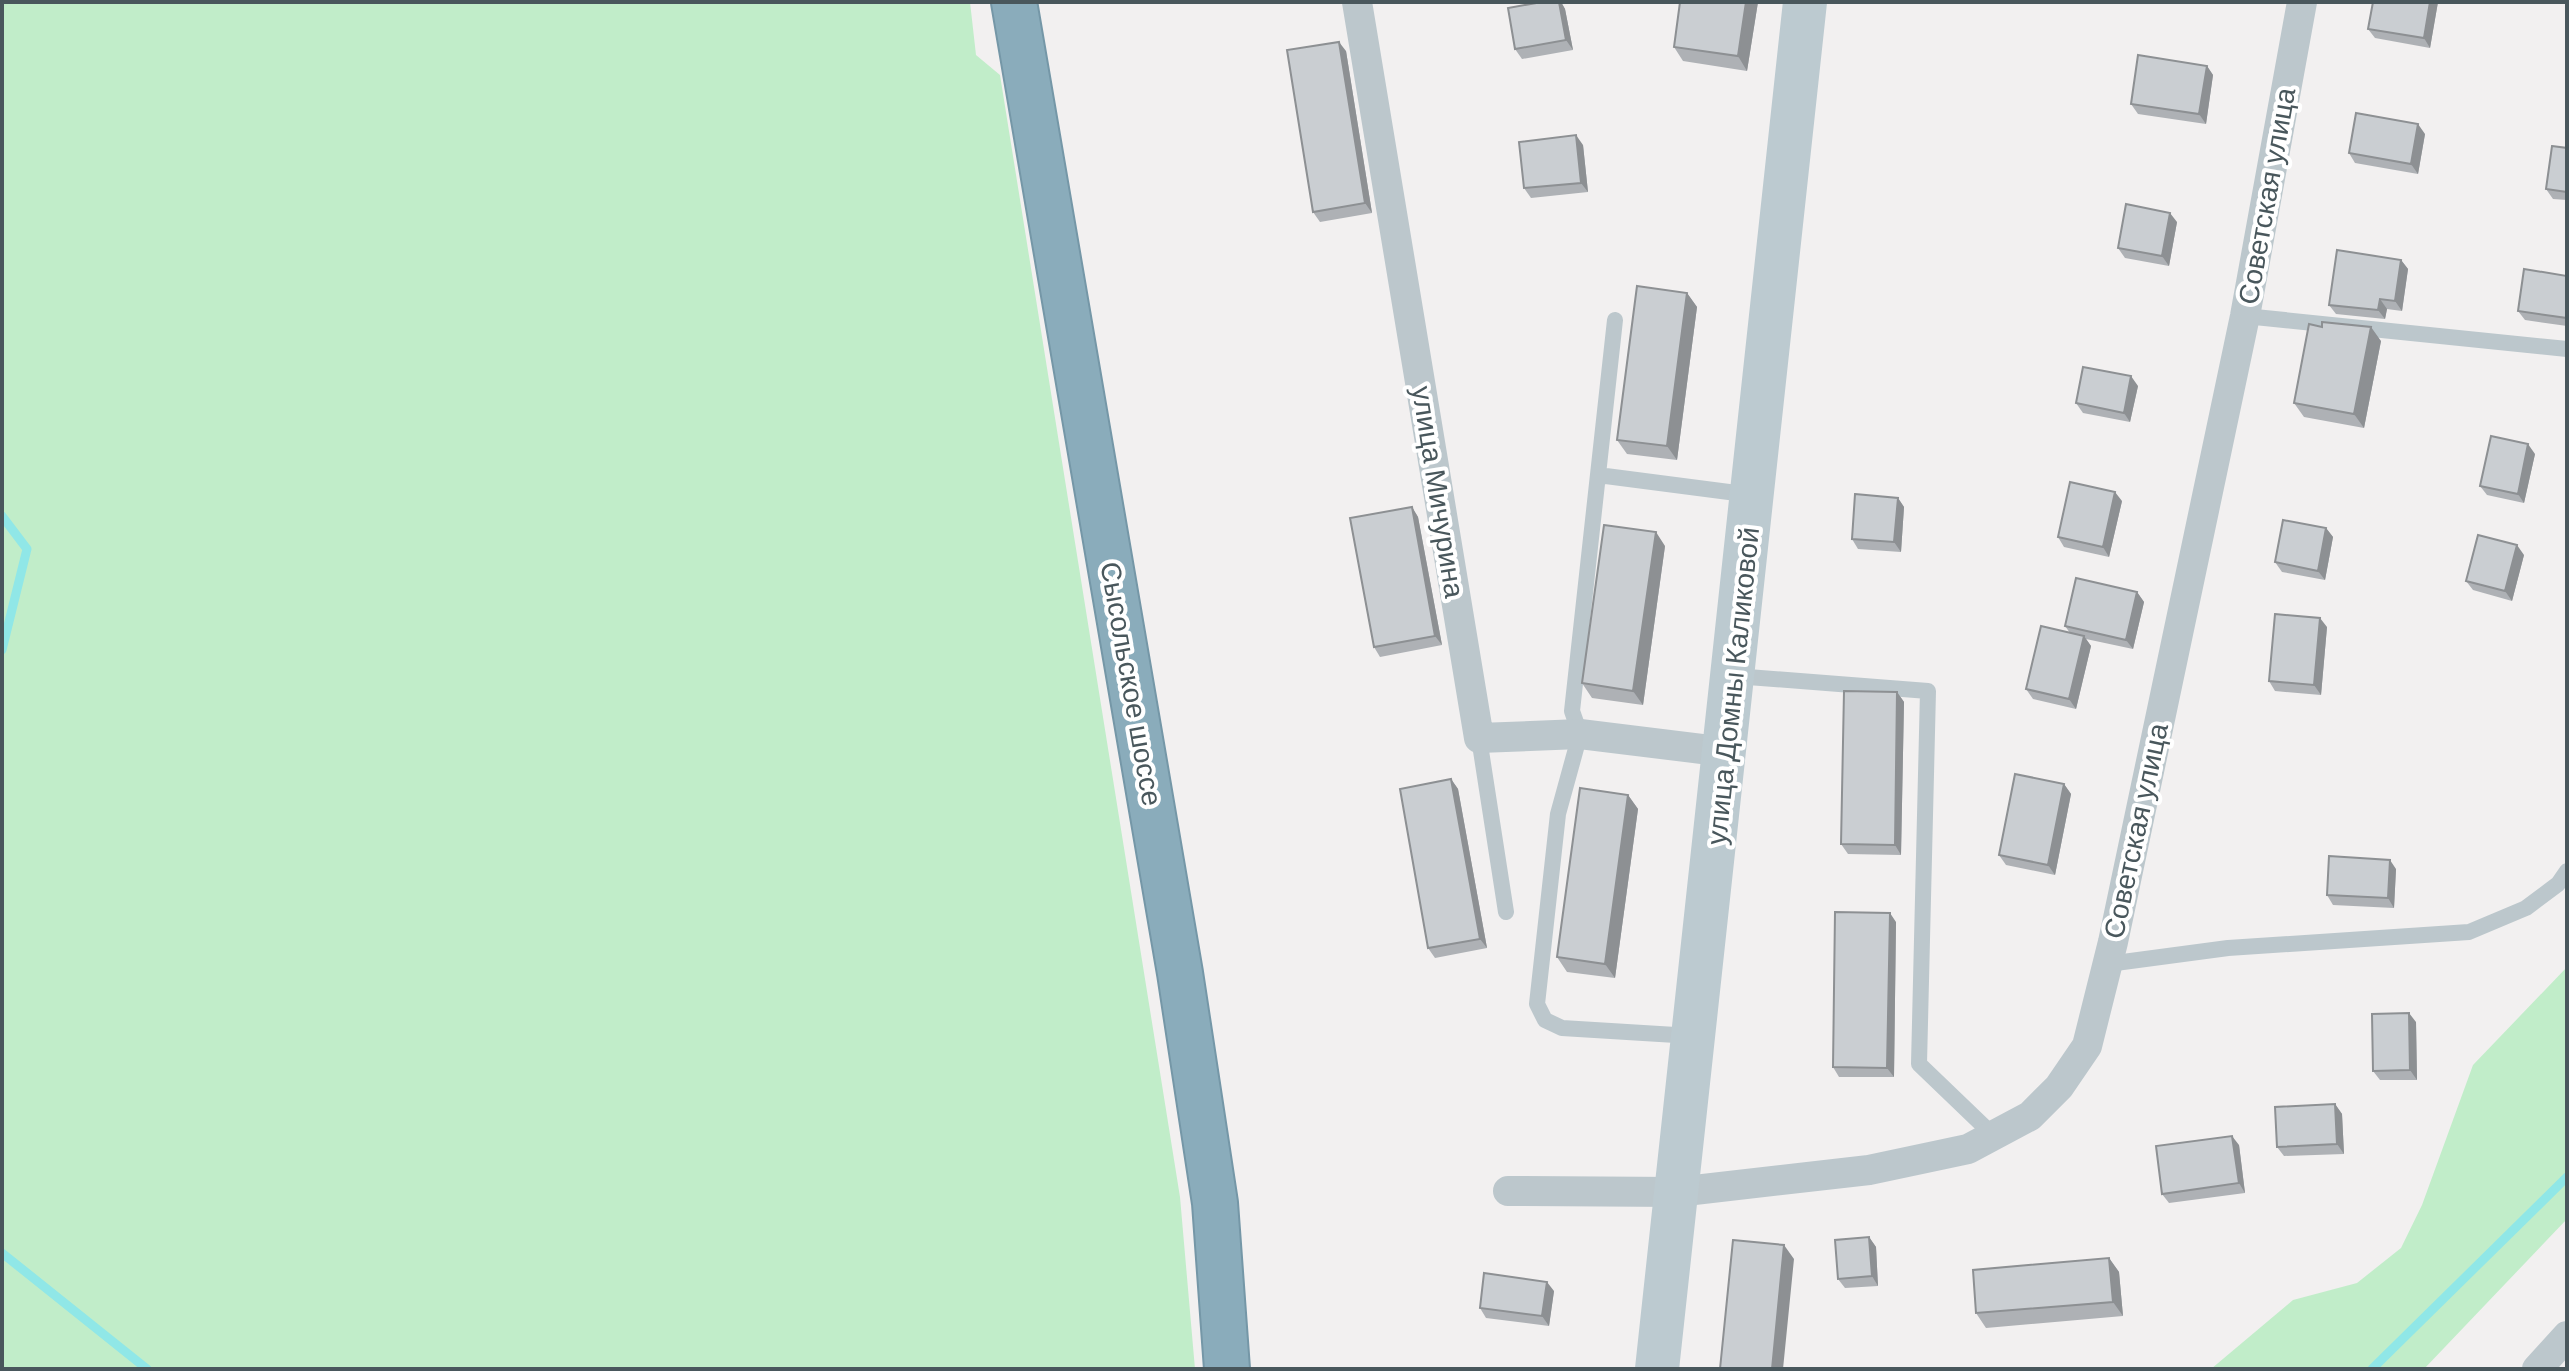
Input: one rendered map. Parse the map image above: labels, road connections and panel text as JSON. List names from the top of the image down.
{
  "streets": {
    "highway": ["Сысольское шоссе"],
    "main road": ["улица Домны Каликовой"],
    "street": ["Советская улица", "улица Мичурина"]
  },
  "crossings": [
    ["Советская улица", "улица Домны Каликовой"]
  ]
}
